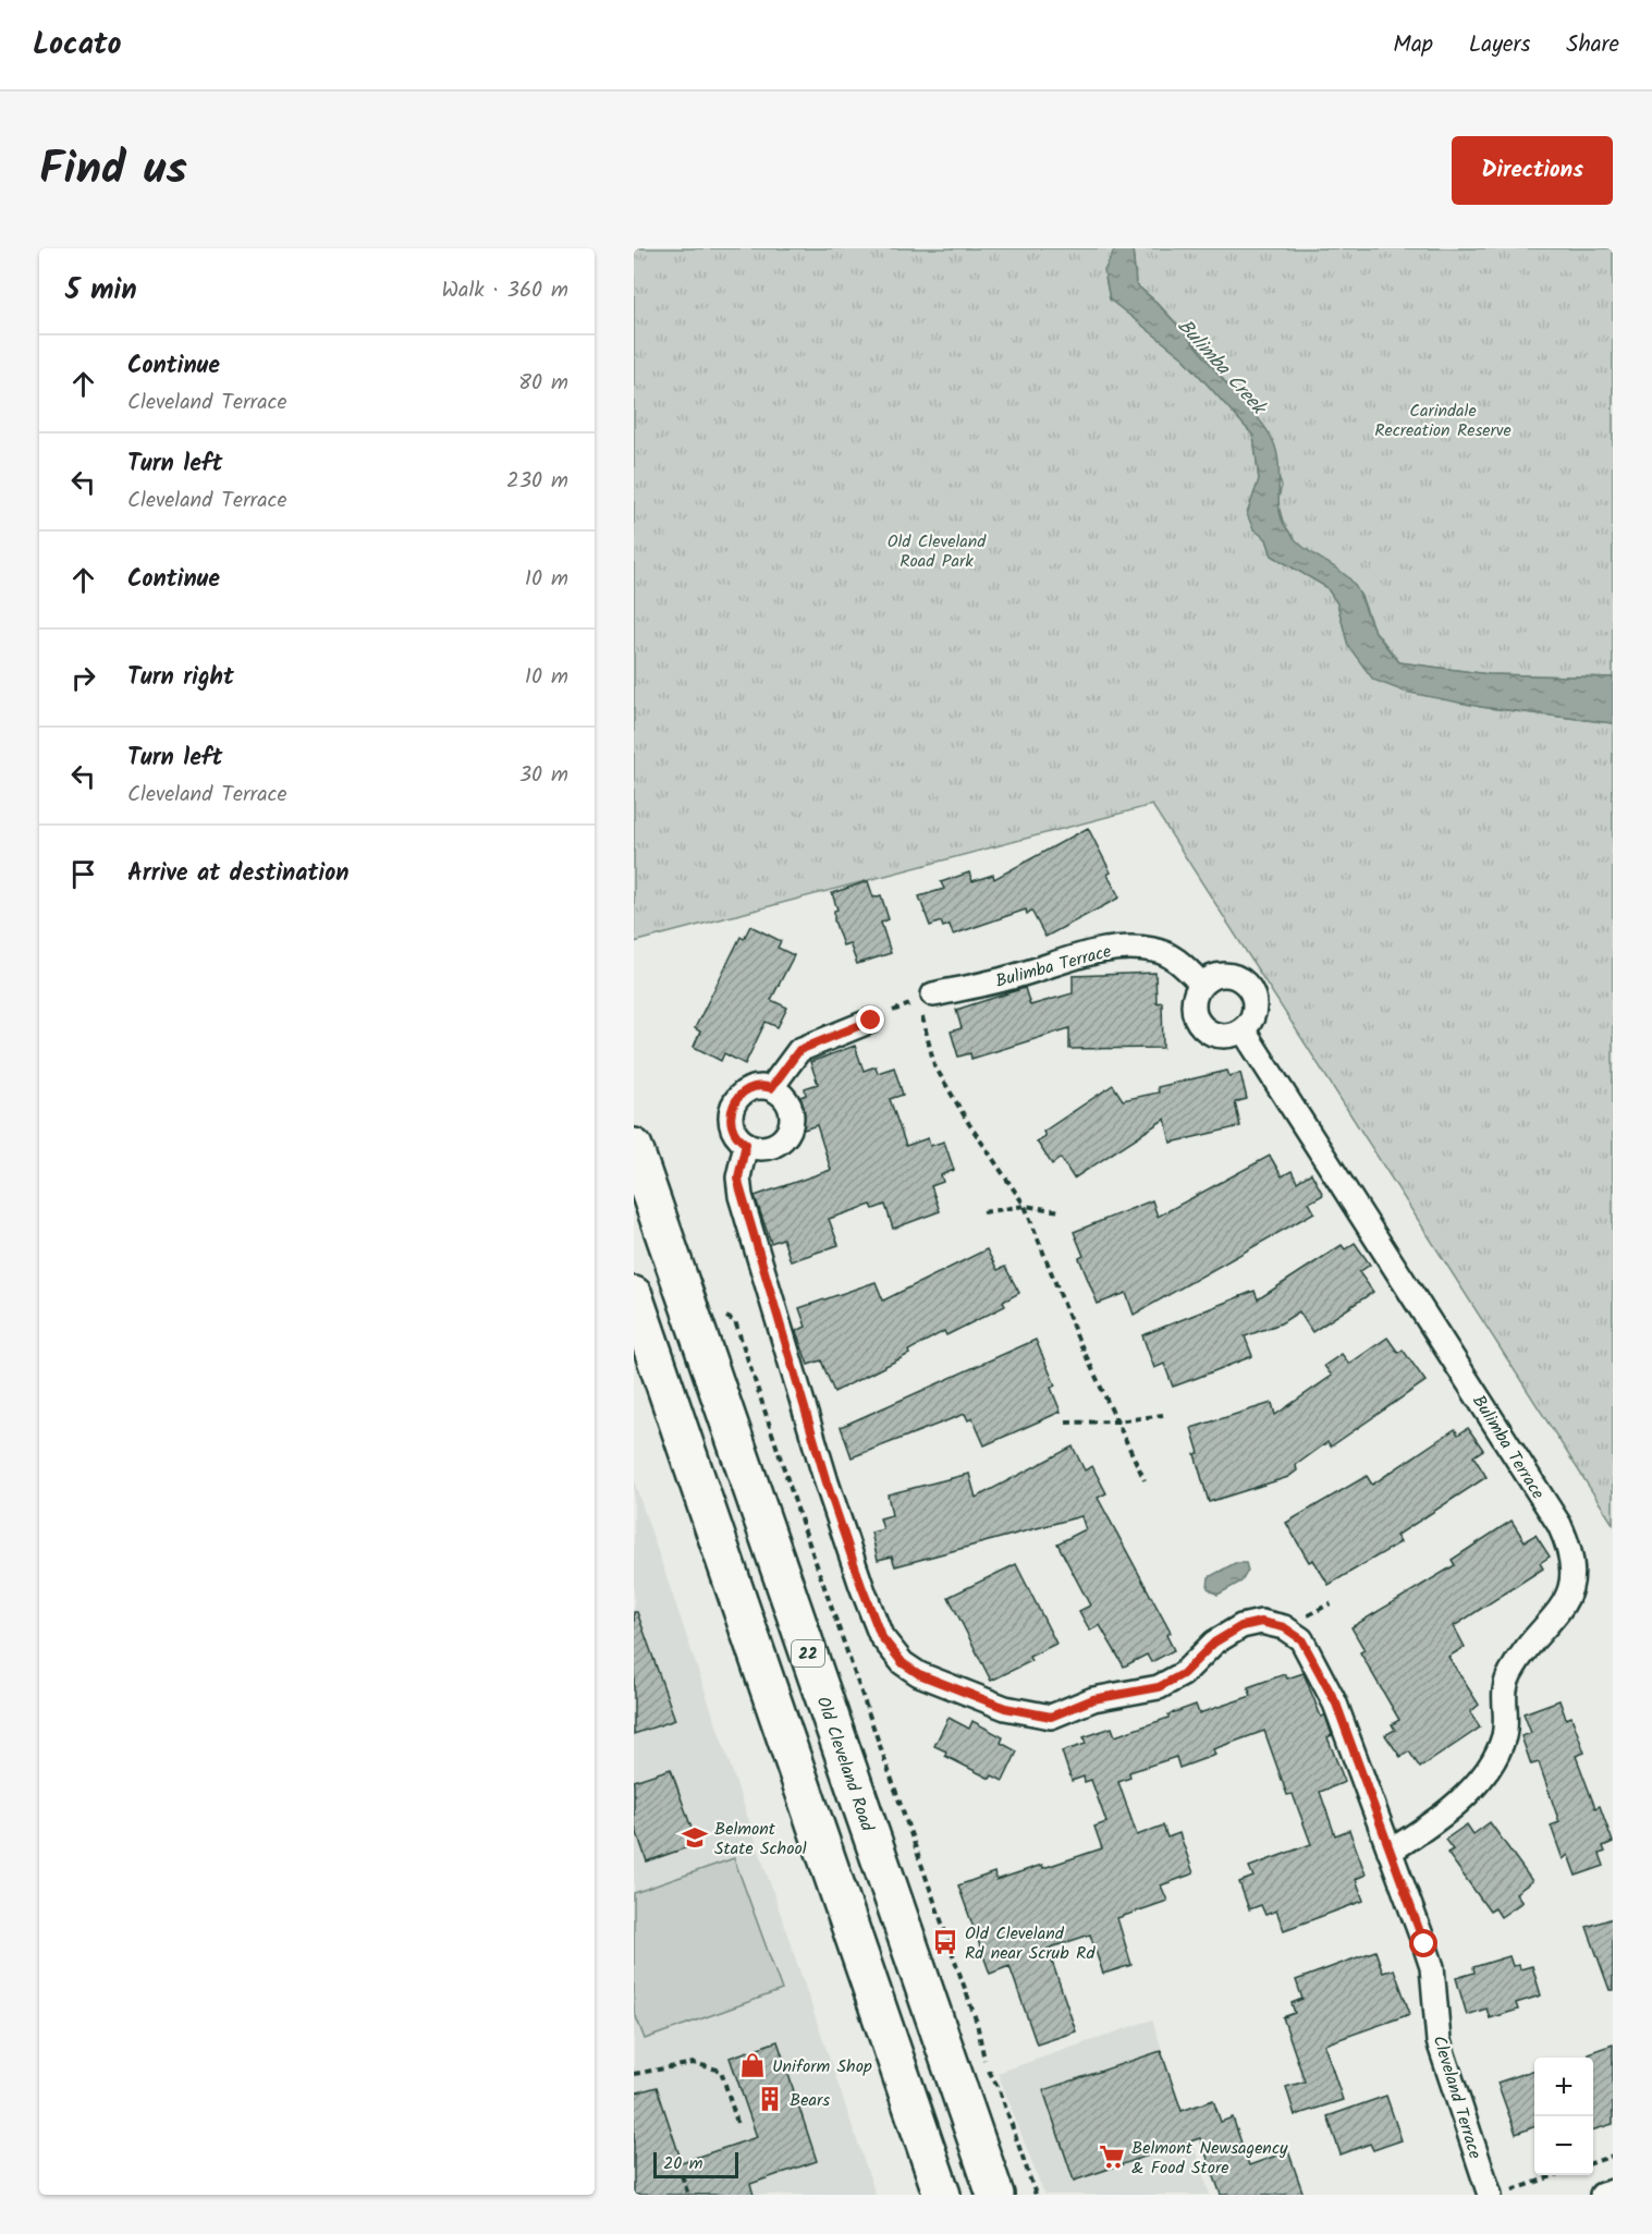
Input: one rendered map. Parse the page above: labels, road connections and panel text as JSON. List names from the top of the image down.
{
  "streets": {
    "highway": ["22", "Old Cleveland Road"],
    "street": ["Bulimba Terrace", "Cleveland Terrace"]
  },
  "crossings": [
    ["Bulimba Terrace", "Cleveland Terrace"]
  ],
  "water": ["Bulimba Creek"],
  "parks": ["Carindale Recreation Reserve", "Old Cleveland Road Park"],
  "places": {
    "school or university": ["Belmont State School"],
    "bus stop": ["Old Cleveland Rd near Scrub Rd"],
    "shop": ["Uniform Shop"],
    "building": ["Bears"],
    "supermarket": ["Belmont Newsagency & Food Store"]
  },
  "scale_bar": "20 m",
  "page": {
    "header": "Locato",
    "nav": ["Map", "Layers", "Share"],
    "title": "Find us",
    "buttons": "Directions",
    "heading": ["5 min", "Walk · 360 m"],
    "list": [
      ["Continue", "Cleveland Terrace", "80 m"],
      ["Turn left", "Cleveland Terrace", "230 m"],
      ["Continue", "10 m"],
      ["Turn right", "10 m"],
      ["Turn left", "Cleveland Terrace", "30 m"],
      "Arrive at destination"
    ],
    "map_buttons": ["+", "−"],
    "scale": "20 m"
  }
}
